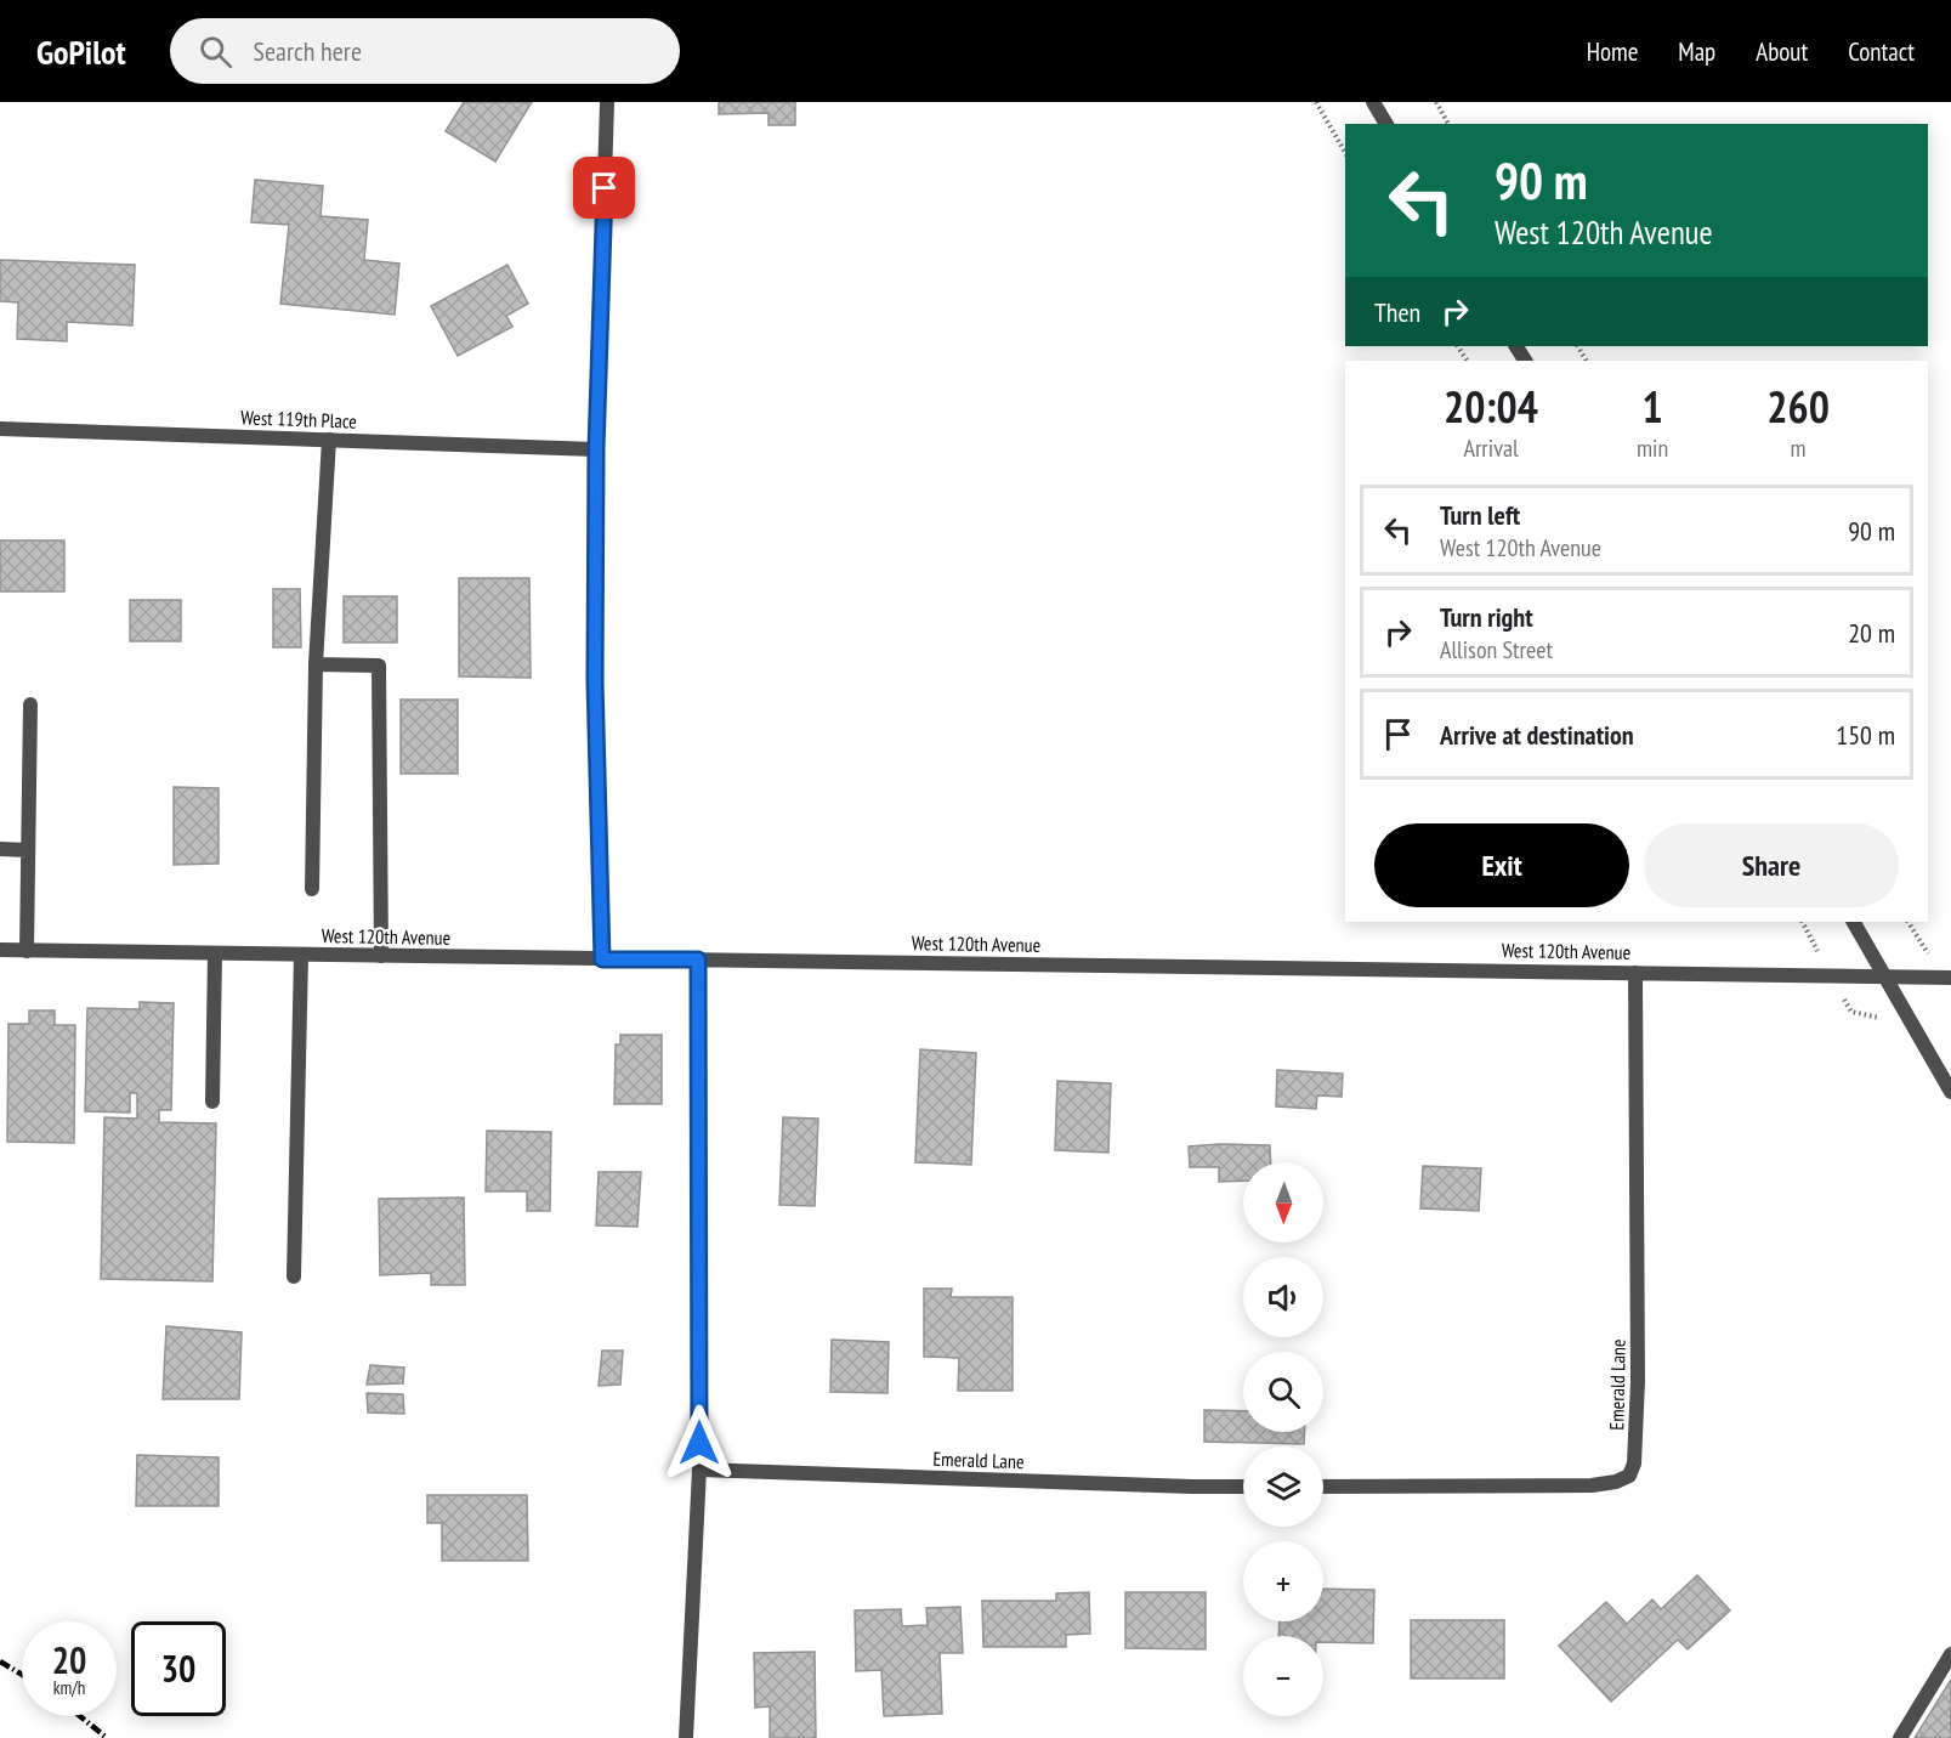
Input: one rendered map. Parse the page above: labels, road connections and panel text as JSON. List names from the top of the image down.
{
  "streets": {
    "street": ["West 119th Place", "West 120th Avenue", "Emerald Lane"]
  },
  "crossings": [
    ["West 120th Avenue", "Emerald Lane"]
  ],
  "north": "bottom",
  "page": {
    "header": "GoPilot",
    "search": "Search here",
    "nav": [
      "Home",
      "Map",
      "About",
      "Contact"
    ],
    "turn": ["90 m", "West 120th Avenue"],
    "then": "Then",
    "eta": [
      "20:04",
      "Arrival",
      "1",
      "min",
      "260",
      "m"
    ],
    "list": [
      {
        "name": "Turn left",
        "note": "West 120th Avenue",
        "value": "90 m"
      },
      {
        "name": "Turn right",
        "note": "Allison Street",
        "value": "20 m"
      },
      {
        "name": "Arrive at destination",
        "value": "150 m"
      }
    ],
    "buttons": ["Exit", "Share"],
    "map_buttons": ["+", "−"],
    "speed": "20 km/h",
    "limit": "30"
  }
}
